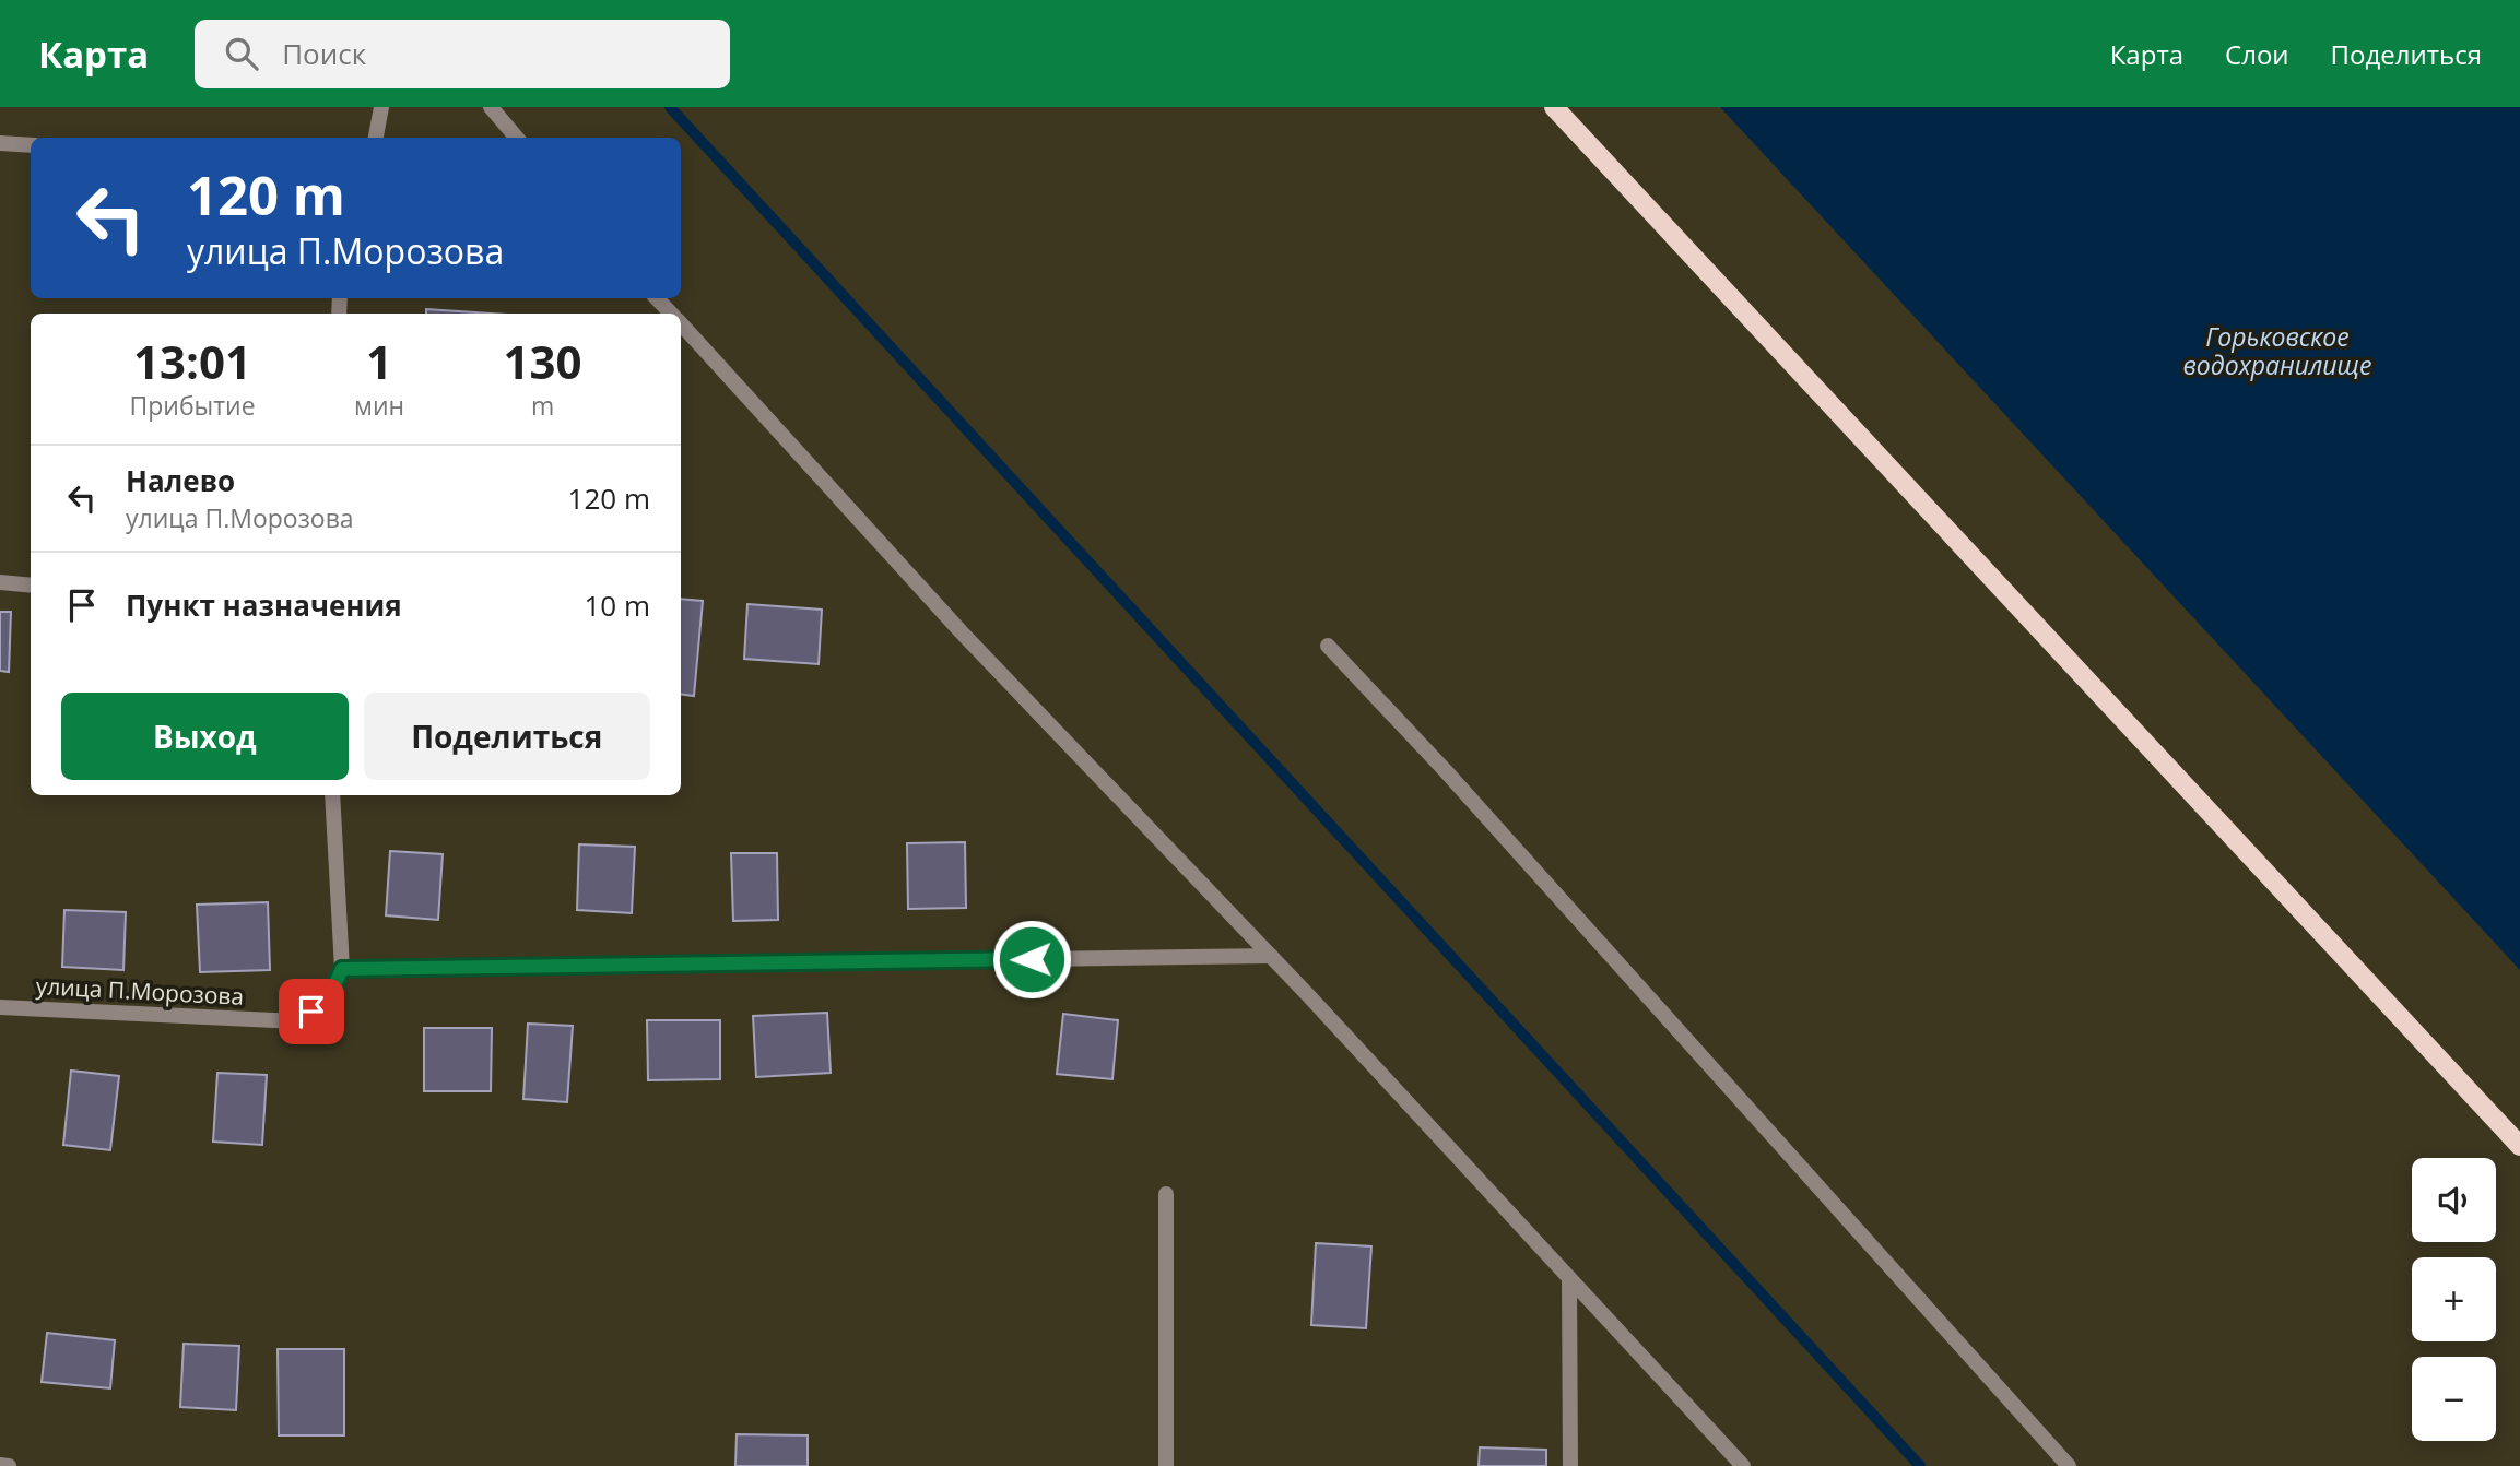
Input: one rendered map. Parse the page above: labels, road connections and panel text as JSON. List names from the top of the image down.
{
  "streets": {
    "street": ["улица П.Морозова"]
  },
  "water": ["Горьковское водохранилище"],
  "page": {
    "header": "Карта",
    "search": "Поиск",
    "nav": ["Карта", "Слои", "Поделиться"],
    "turn": ["120 m", "улица П.Морозова"],
    "eta": [
      "13:01",
      "Прибытие",
      "1",
      "мин",
      "130",
      "m"
    ],
    "list": [
      {
        "name": "Налево",
        "note": "улица П.Морозова",
        "value": "120 m"
      },
      {
        "name": "Пункт назначения",
        "value": "10 m"
      }
    ],
    "buttons": ["Выход", "Поделиться"],
    "map_buttons": ["+", "−"]
  }
}
